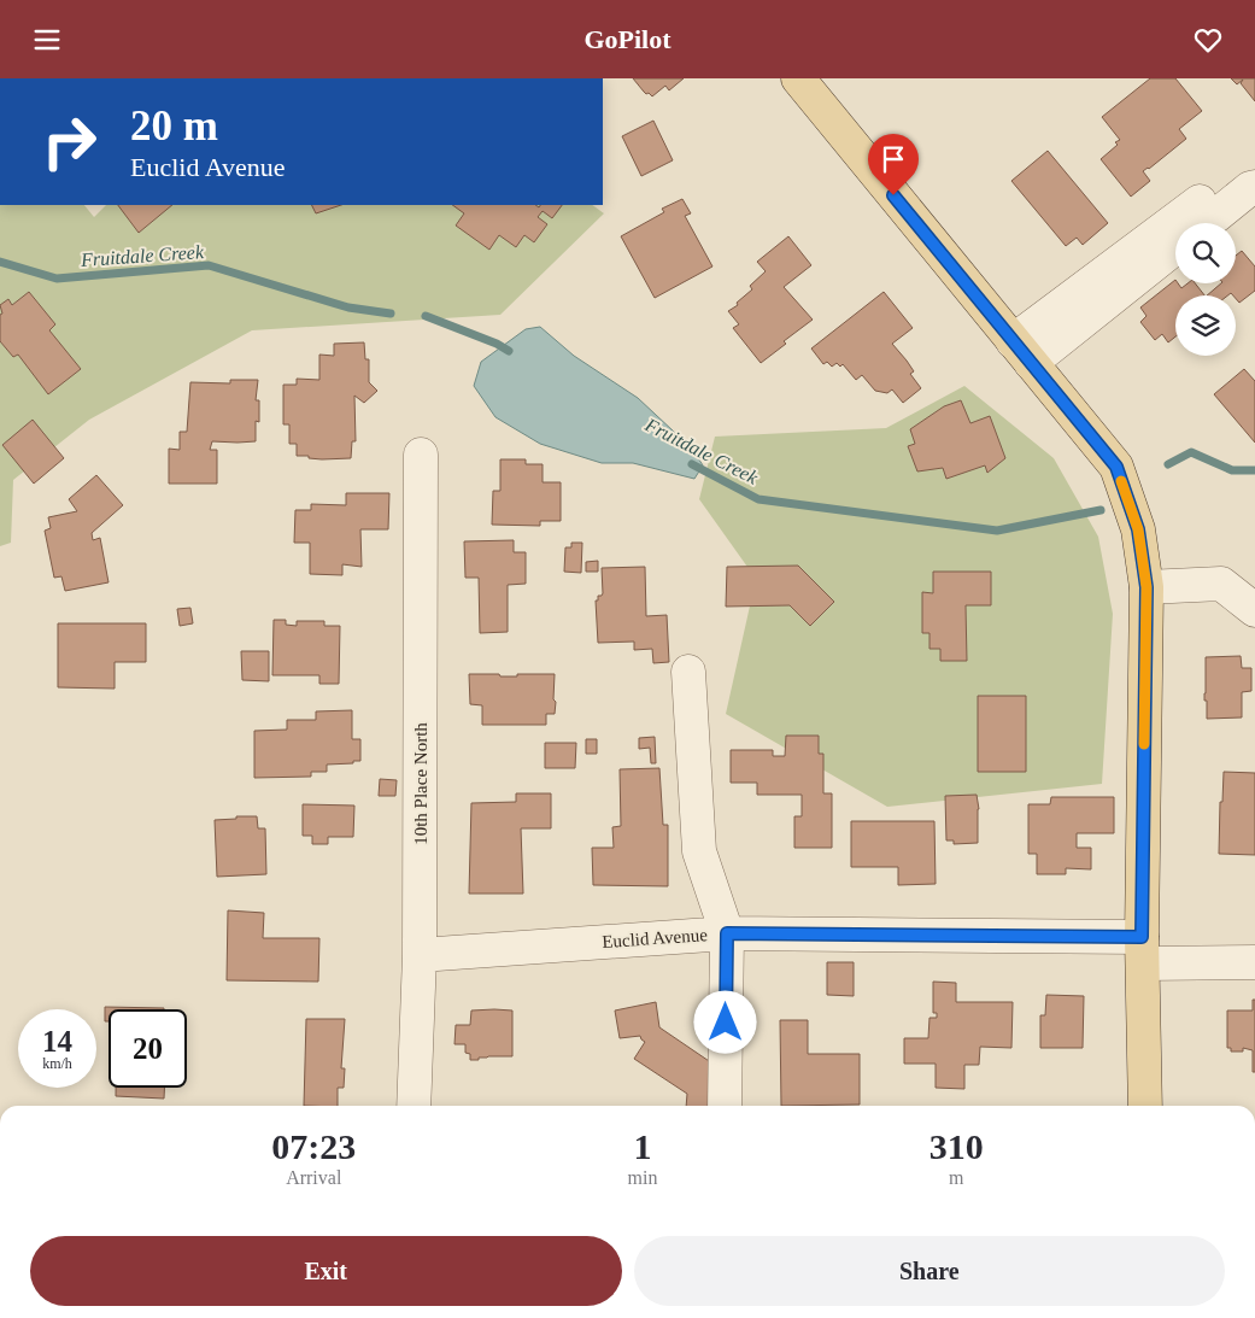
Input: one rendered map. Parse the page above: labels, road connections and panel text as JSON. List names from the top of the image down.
{
  "streets": {
    "street": ["10th Place North", "Euclid Avenue"]
  },
  "crossings": [
    ["10th Place North", "Euclid Avenue"]
  ],
  "water": ["Fruitdale Creek"],
  "page": {
    "header": "GoPilot",
    "turn": ["20 m", "Euclid Avenue"],
    "speed": "14 km/h",
    "limit": "20",
    "eta": [
      "07:23",
      "Arrival",
      "1",
      "min",
      "310",
      "m"
    ],
    "buttons": ["Exit", "Share"]
  }
}
